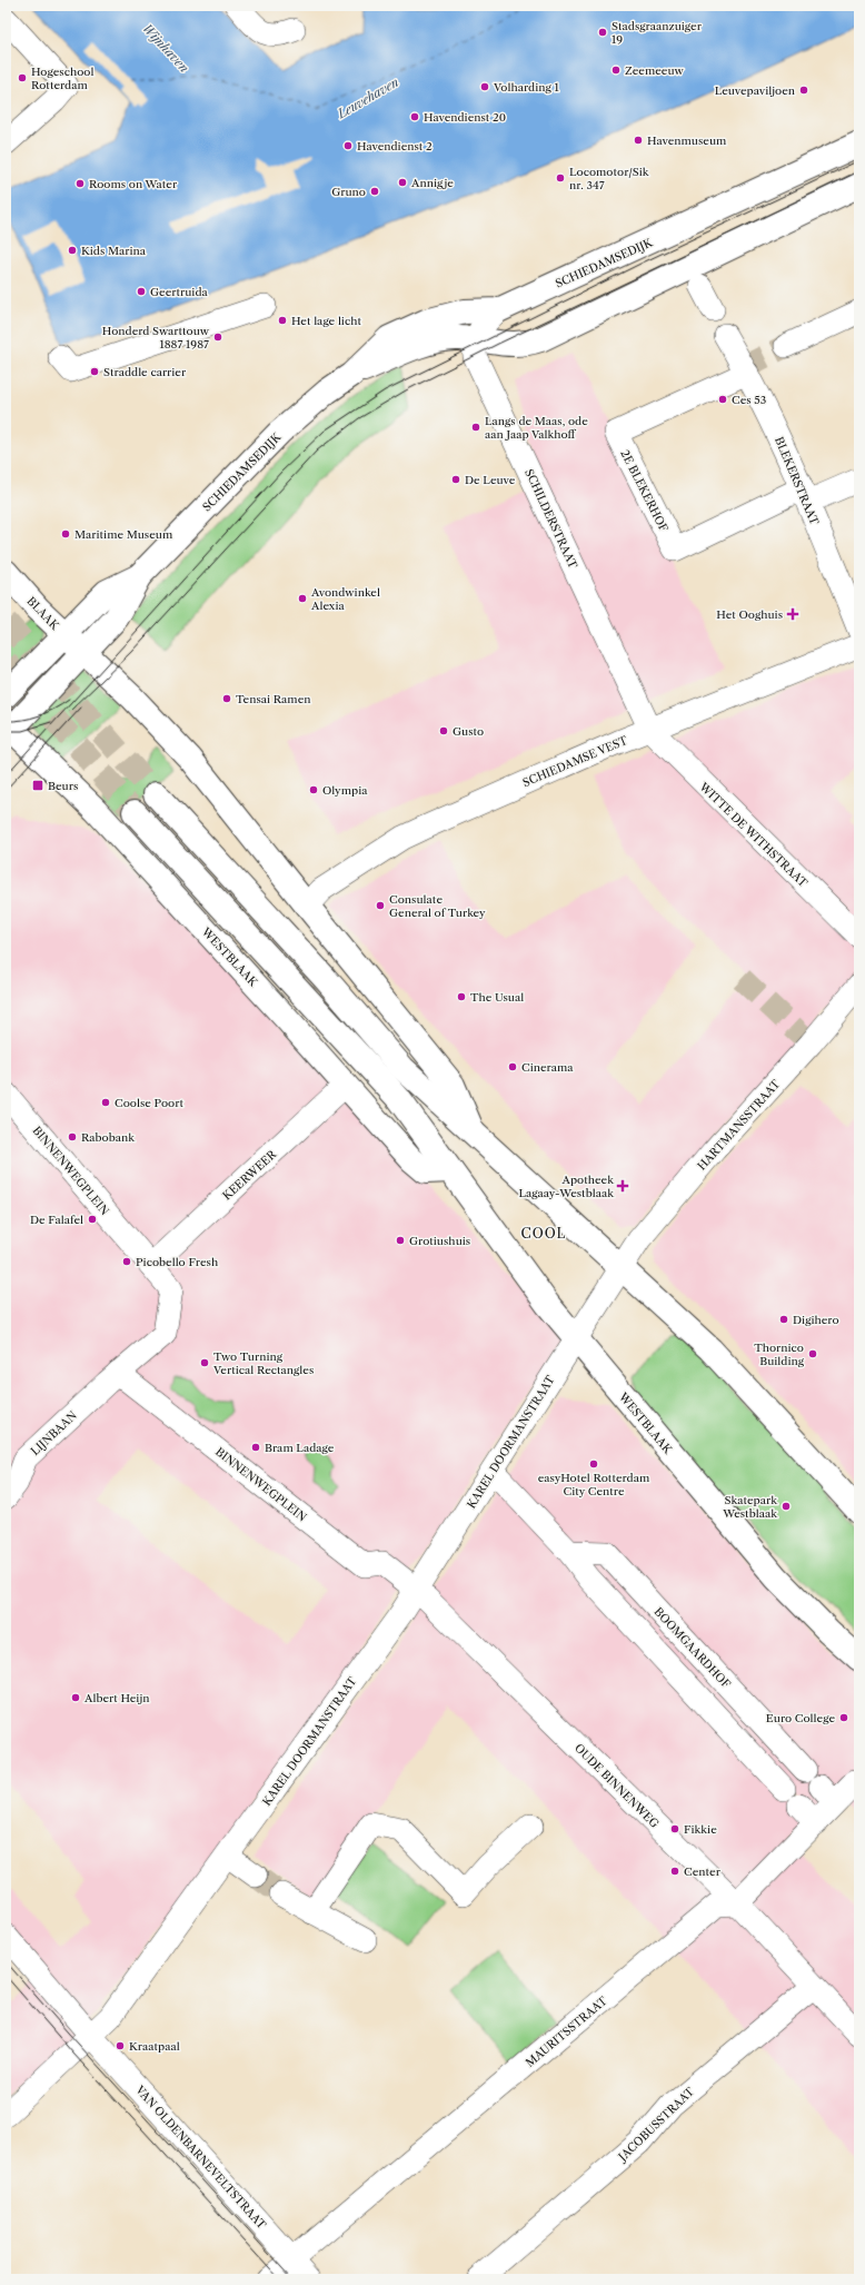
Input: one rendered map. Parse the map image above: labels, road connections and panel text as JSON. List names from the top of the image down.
{
  "streets": {
    "main road": ["SCHIEDAMSEDIJK", "BLAAK", "WESTBLAAK"],
    "street": [
      "BLEKERSTRAAT",
      "2E BLEKERHOF",
      "SCHILDERSTRAAT",
      "SCHIEDAMSE VEST",
      "WITTE DE WITHSTRAAT",
      "HARTMANSSTRAAT",
      "BINNENWEGPLEIN",
      "KEERWEER",
      "LIJNBAAN",
      "KAREL DOORMANSTRAAT",
      "BOOMGAARDHOF",
      "OUDE BINNENWEG",
      "MAURITSSTRAAT",
      "JACOBUSSTRAAT",
      "VAN OLDENBARNEVELTSTRAAT"
    ]
  },
  "crossings": [
    ["SCHIEDAMSEDIJK", "SCHILDERSTRAAT"],
    ["SCHIEDAMSEDIJK", "BLAAK"],
    ["SCHIEDAMSEDIJK", "WESTBLAAK"],
    ["BLEKERSTRAAT", "2E BLEKERHOF"],
    ["SCHILDERSTRAAT", "SCHIEDAMSE VEST"],
    ["SCHILDERSTRAAT", "WITTE DE WITHSTRAAT"],
    ["SCHIEDAMSE VEST", "WITTE DE WITHSTRAAT"],
    ["WESTBLAAK", "HARTMANSSTRAAT"],
    ["WESTBLAAK", "KEERWEER"],
    ["WESTBLAAK", "KAREL DOORMANSTRAAT"],
    ["HARTMANSSTRAAT", "KAREL DOORMANSTRAAT"],
    ["BINNENWEGPLEIN", "KEERWEER"],
    ["BINNENWEGPLEIN", "LIJNBAAN"],
    ["KAREL DOORMANSTRAAT", "VAN OLDENBARNEVELTSTRAAT"],
    ["OUDE BINNENWEG", "MAURITSSTRAAT"],
    ["OUDE BINNENWEG", "JACOBUSSTRAAT"],
    ["MAURITSSTRAAT", "VAN OLDENBARNEVELTSTRAAT"]
  ],
  "districts": ["COOL"],
  "water": ["Wijnhaven", "Leuvehaven"],
  "places": {
    "other": [
      "Stadsgraanzuiger 19",
      "Zeemeeuw",
      "Hogeschool Rotterdam",
      "Volharding 1",
      "Leuvepaviljoen",
      "Havendienst 20",
      "Havenmuseum",
      "Havendienst 2",
      "Locomotor/Sik nr. 347",
      "Annigje",
      "Rooms on Water",
      "Gruno",
      "Kids Marina",
      "Geertruida",
      "Het lage licht",
      "Honderd Swarttouw 1887 1987",
      "Straddle carrier",
      "Ces 53",
      "Langs de Maas, ode aan Jaap Valkhoff",
      "De Leuve",
      "Maritime Museum",
      "Avondwinkel Alexia",
      "Tensai Ramen",
      "Gusto",
      "Olympia",
      "Consulate General of Turkey",
      "The Usual",
      "Cinerama",
      "Coolse Poort",
      "Rabobank",
      "De Falafel",
      "Grotiushuis",
      "Picobello Fresh",
      "Digihero",
      "Thornico Building",
      "Two Turning Vertical Rectangles",
      "Bram Ladage",
      "easyHotel Rotterdam City Centre",
      "Skatepark Westblaak",
      "Albert Heijn",
      "Euro College",
      "Fikkie",
      "Center",
      "Kraatpaal"
    ],
    "health": ["Het Ooghuis", "Apotheek Lagaay-Westblaak"],
    "transit": ["Beurs"]
  }
}
